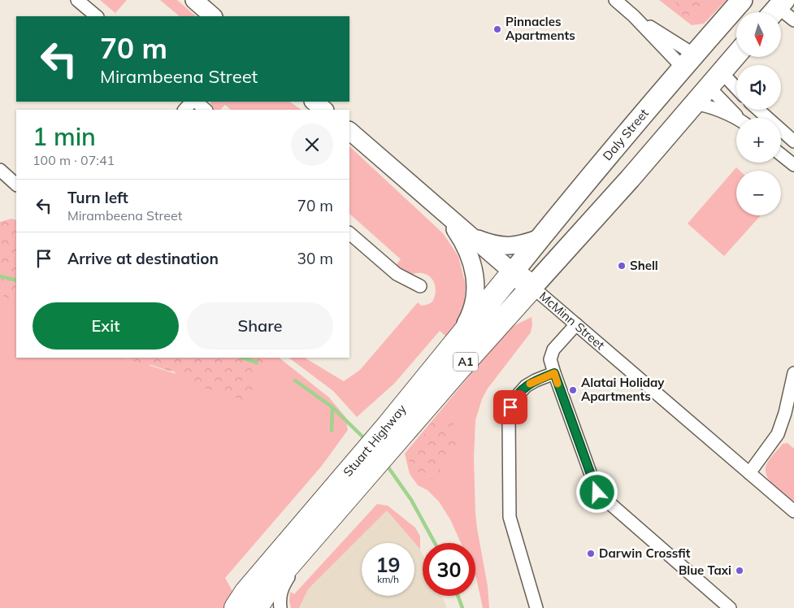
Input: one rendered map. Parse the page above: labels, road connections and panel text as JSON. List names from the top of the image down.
{
  "streets": {
    "highway": ["McMinn Street", "A1", "Stuart Highway"],
    "main road": ["Daly Street"]
  },
  "crossings": [
    ["Daly Street", "McMinn Street"],
    ["Daly Street", "Stuart Highway"],
    ["McMinn Street", "Stuart Highway"]
  ],
  "places": [
    "Pinnacles Apartments",
    "Shell",
    "Alatai Holiday Apartments",
    "Darwin Crossfit",
    "Blue Taxi"
  ],
  "north": "bottom",
  "page": {
    "map_buttons": ["+", "−"],
    "turn": ["70 m", "Mirambeena Street"],
    "heading": ["1 min", "100 m · 07:41"],
    "list": [
      {
        "name": "Turn left",
        "note": "Mirambeena Street",
        "value": "70 m"
      },
      {
        "name": "Arrive at destination",
        "value": "30 m"
      }
    ],
    "buttons": ["Exit", "Share"],
    "speed": "19 km/h",
    "limit": "30"
  }
}
